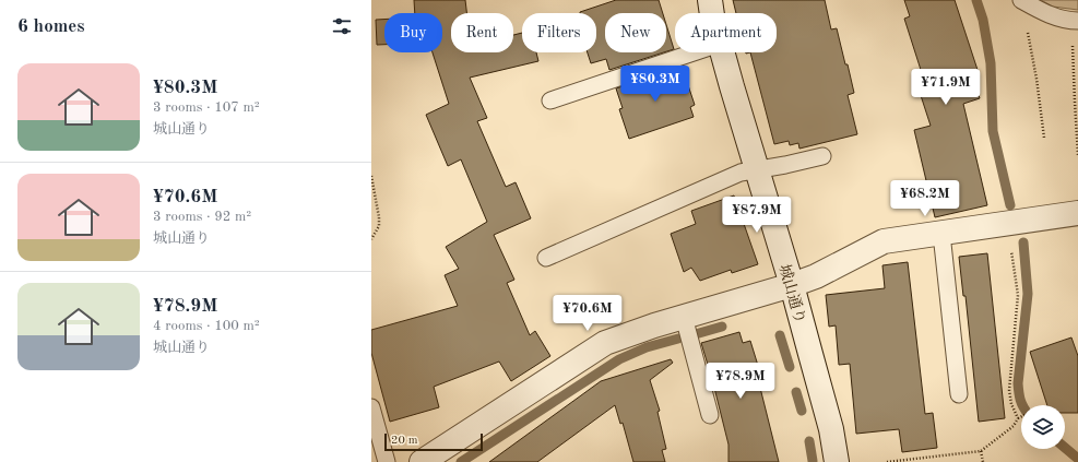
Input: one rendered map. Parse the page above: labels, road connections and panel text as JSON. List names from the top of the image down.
{
  "streets": {
    "street": ["城山通り"]
  },
  "scale_bar": "20 m",
  "page": {
    "heading": "6 homes",
    "chip": [
      "Buy",
      "Rent",
      "Filters",
      "New",
      "Apartment"
    ],
    "list": [
      {
        "name": "¥80.3M",
        "note": "3 rooms · 107 m² · 城山通り"
      },
      {
        "name": "¥70.6M",
        "note": "3 rooms · 92 m² · 城山通り"
      },
      {
        "name": "¥78.9M",
        "note": "4 rooms · 100 m² · 城山通り"
      }
    ],
    "price": [
      "¥80.3M",
      "¥71.9M",
      "¥68.2M",
      "¥87.9M",
      "¥70.6M",
      "¥78.9M"
    ],
    "scale": "20 m"
  }
}
